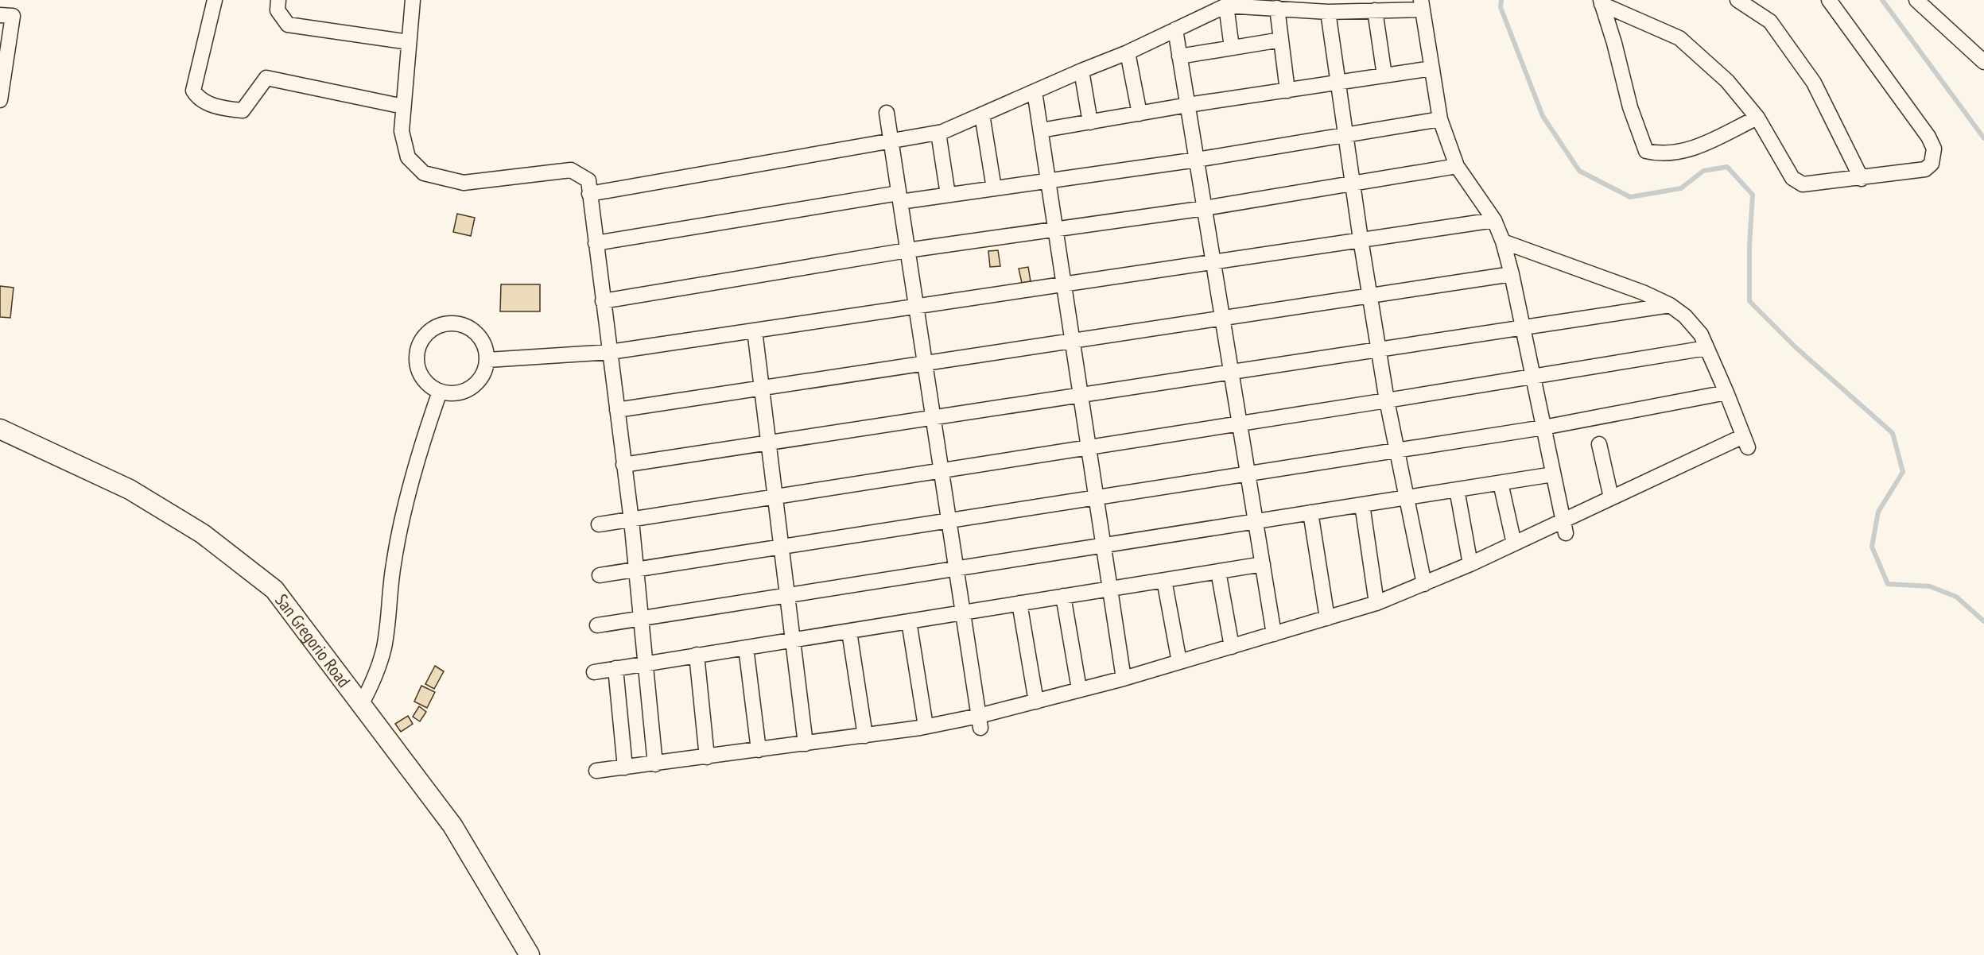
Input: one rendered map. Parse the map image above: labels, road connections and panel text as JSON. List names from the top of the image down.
{
  "streets": {
    "street": ["San Gregorio Road"]
  }
}
